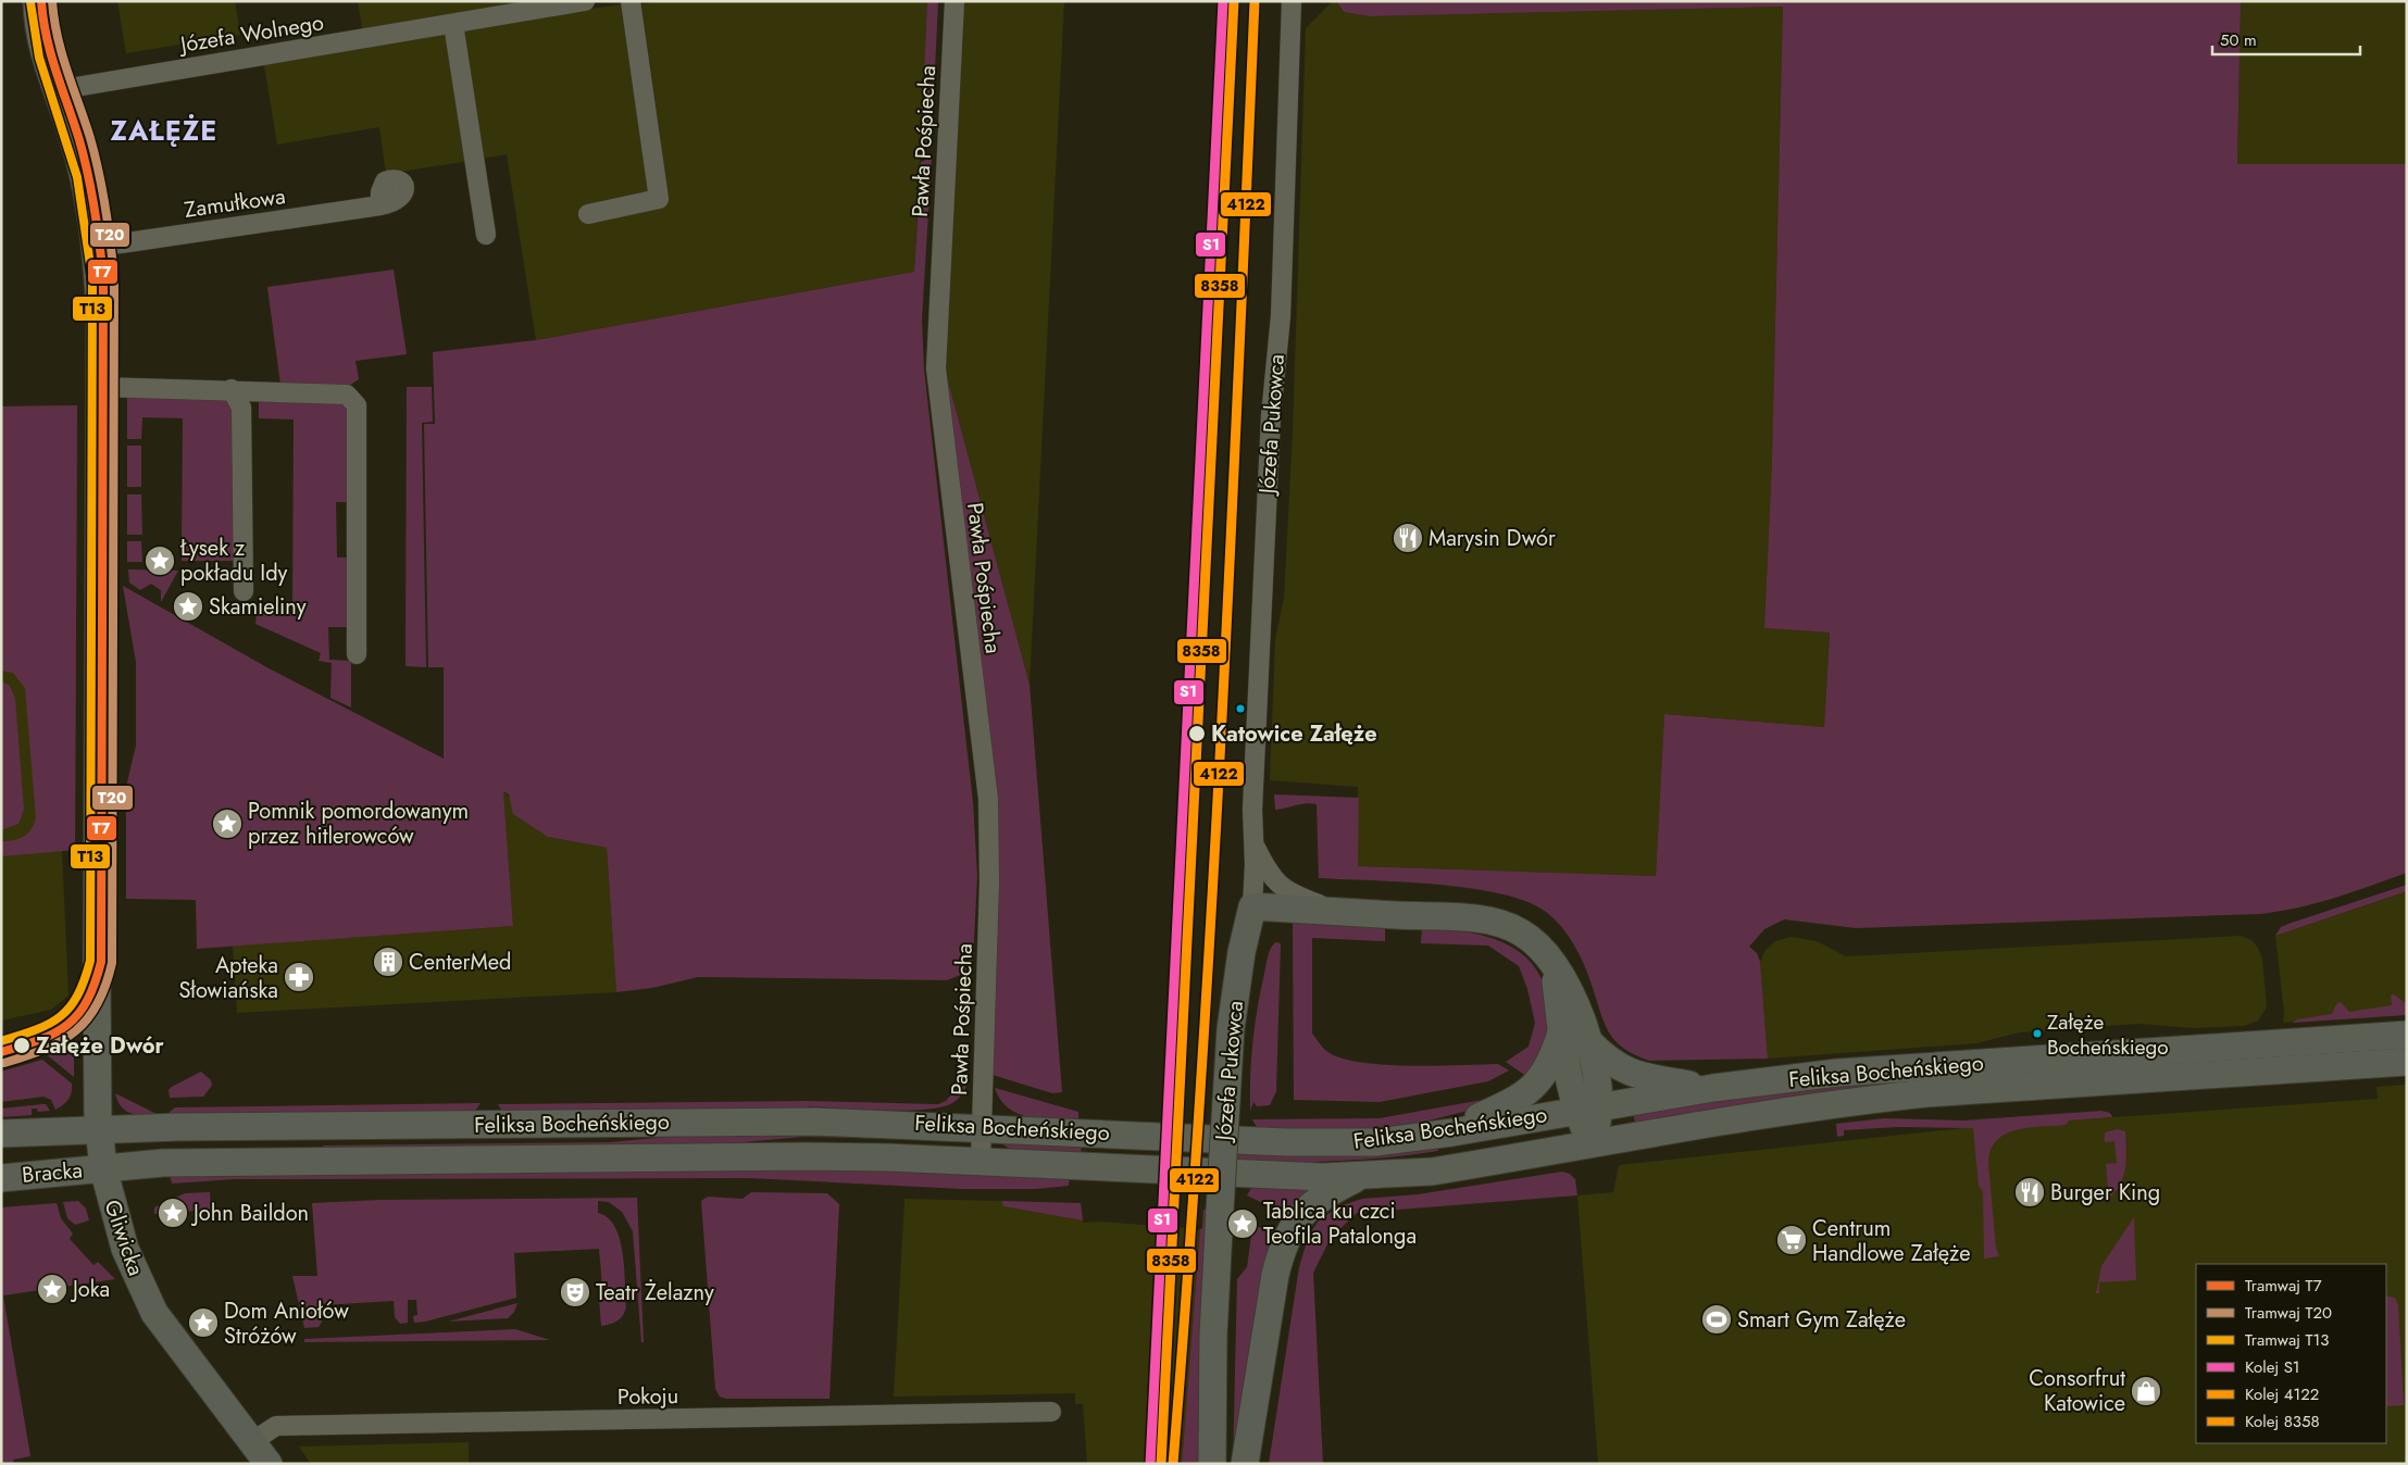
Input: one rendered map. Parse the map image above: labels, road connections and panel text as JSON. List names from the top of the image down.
{
  "streets": {
    "main road": [
      "Józefa Pukowca",
      "Feliksa Bocheńskiego",
      "Bracka",
      "Gliwicka"
    ],
    "street": [
      "Józefa Wolnego",
      "Pawła Pośpiecha",
      "Zamułkowa",
      "Pokoju"
    ]
  },
  "crossings": [
    ["Józefa Wolnego", "Gliwicka"],
    ["Pawła Pośpiecha", "Feliksa Bocheńskiego"],
    ["Zamułkowa", "Gliwicka"],
    ["Feliksa Bocheńskiego", "Bracka"],
    ["Feliksa Bocheńskiego", "Gliwicka"],
    ["Bracka", "Gliwicka"],
    ["Gliwicka", "Pokoju"]
  ],
  "districts": ["ZAŁĘŻE"],
  "places": {
    "restaurant": ["Marysin Dwór", "Burger King"],
    "place": [
      "Łysek z pokładu Idy",
      "Skamieliny",
      "Pomnik pomordowanym przez hitlerowców",
      "John Baildon",
      "Tablica ku czci Teofila Patalonga",
      "Joka",
      "Dom Aniołów Stróżów"
    ],
    "other": ["Katowice Załęże", "Załęże Bocheńskiego", "Załęże Dwór"],
    "building": ["CenterMed"],
    "pharmacy": ["Apteka Słowiańska"],
    "supermarket": ["Centrum Handlowe Załęże"],
    "theatre": ["Teatr Żelazny"],
    "sports": ["Smart Gym Załęże"],
    "shop": ["Consorfrut Katowice"]
  },
  "lines": [
    "tram line T7",
    "tram line T20",
    "rail line S1",
    "rail line 4122",
    "rail line 8358",
    "tram line T13"
  ],
  "legend": [
    "Tramwaj T7",
    "Tramwaj T20",
    "Tramwaj T13",
    "Kolej S1",
    "Kolej 4122",
    "Kolej 8358"
  ],
  "scale_bar": "50 m"
}
